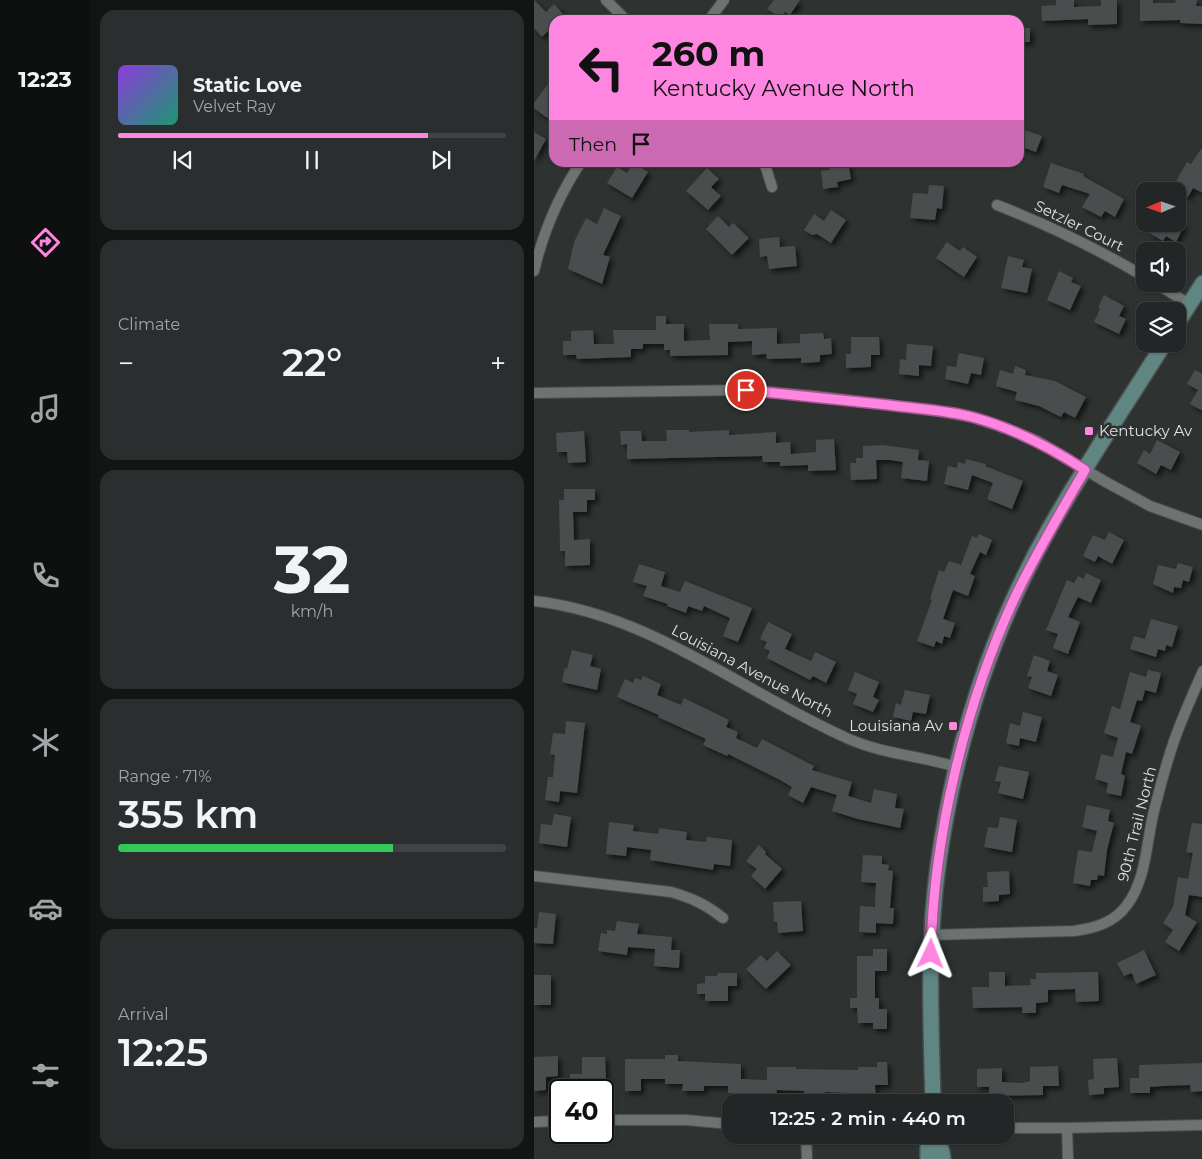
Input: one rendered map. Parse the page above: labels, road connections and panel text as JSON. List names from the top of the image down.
{
  "streets": {
    "street": ["Setzler Court", "Louisiana Avenue North", "90th Trail North"]
  },
  "places": {
    "transit": ["Kentucky Av", "Louisiana Av"]
  },
  "north": "left",
  "page": {
    "tabs": "12:23",
    "turn": ["260 m", "Kentucky Avenue North"],
    "song": ["Static Love", "Velvet Ray"],
    "then": "Then",
    "tile": [
      "Climate",
      ["32", "km/h"],
      ["Range · 71%", "355 km"],
      ["Arrival", "12:25"]
    ],
    "heat": ["−", "22°", "+"],
    "limit": "40",
    "trip": "12:25 · 2 min · 440 m"
  }
}
